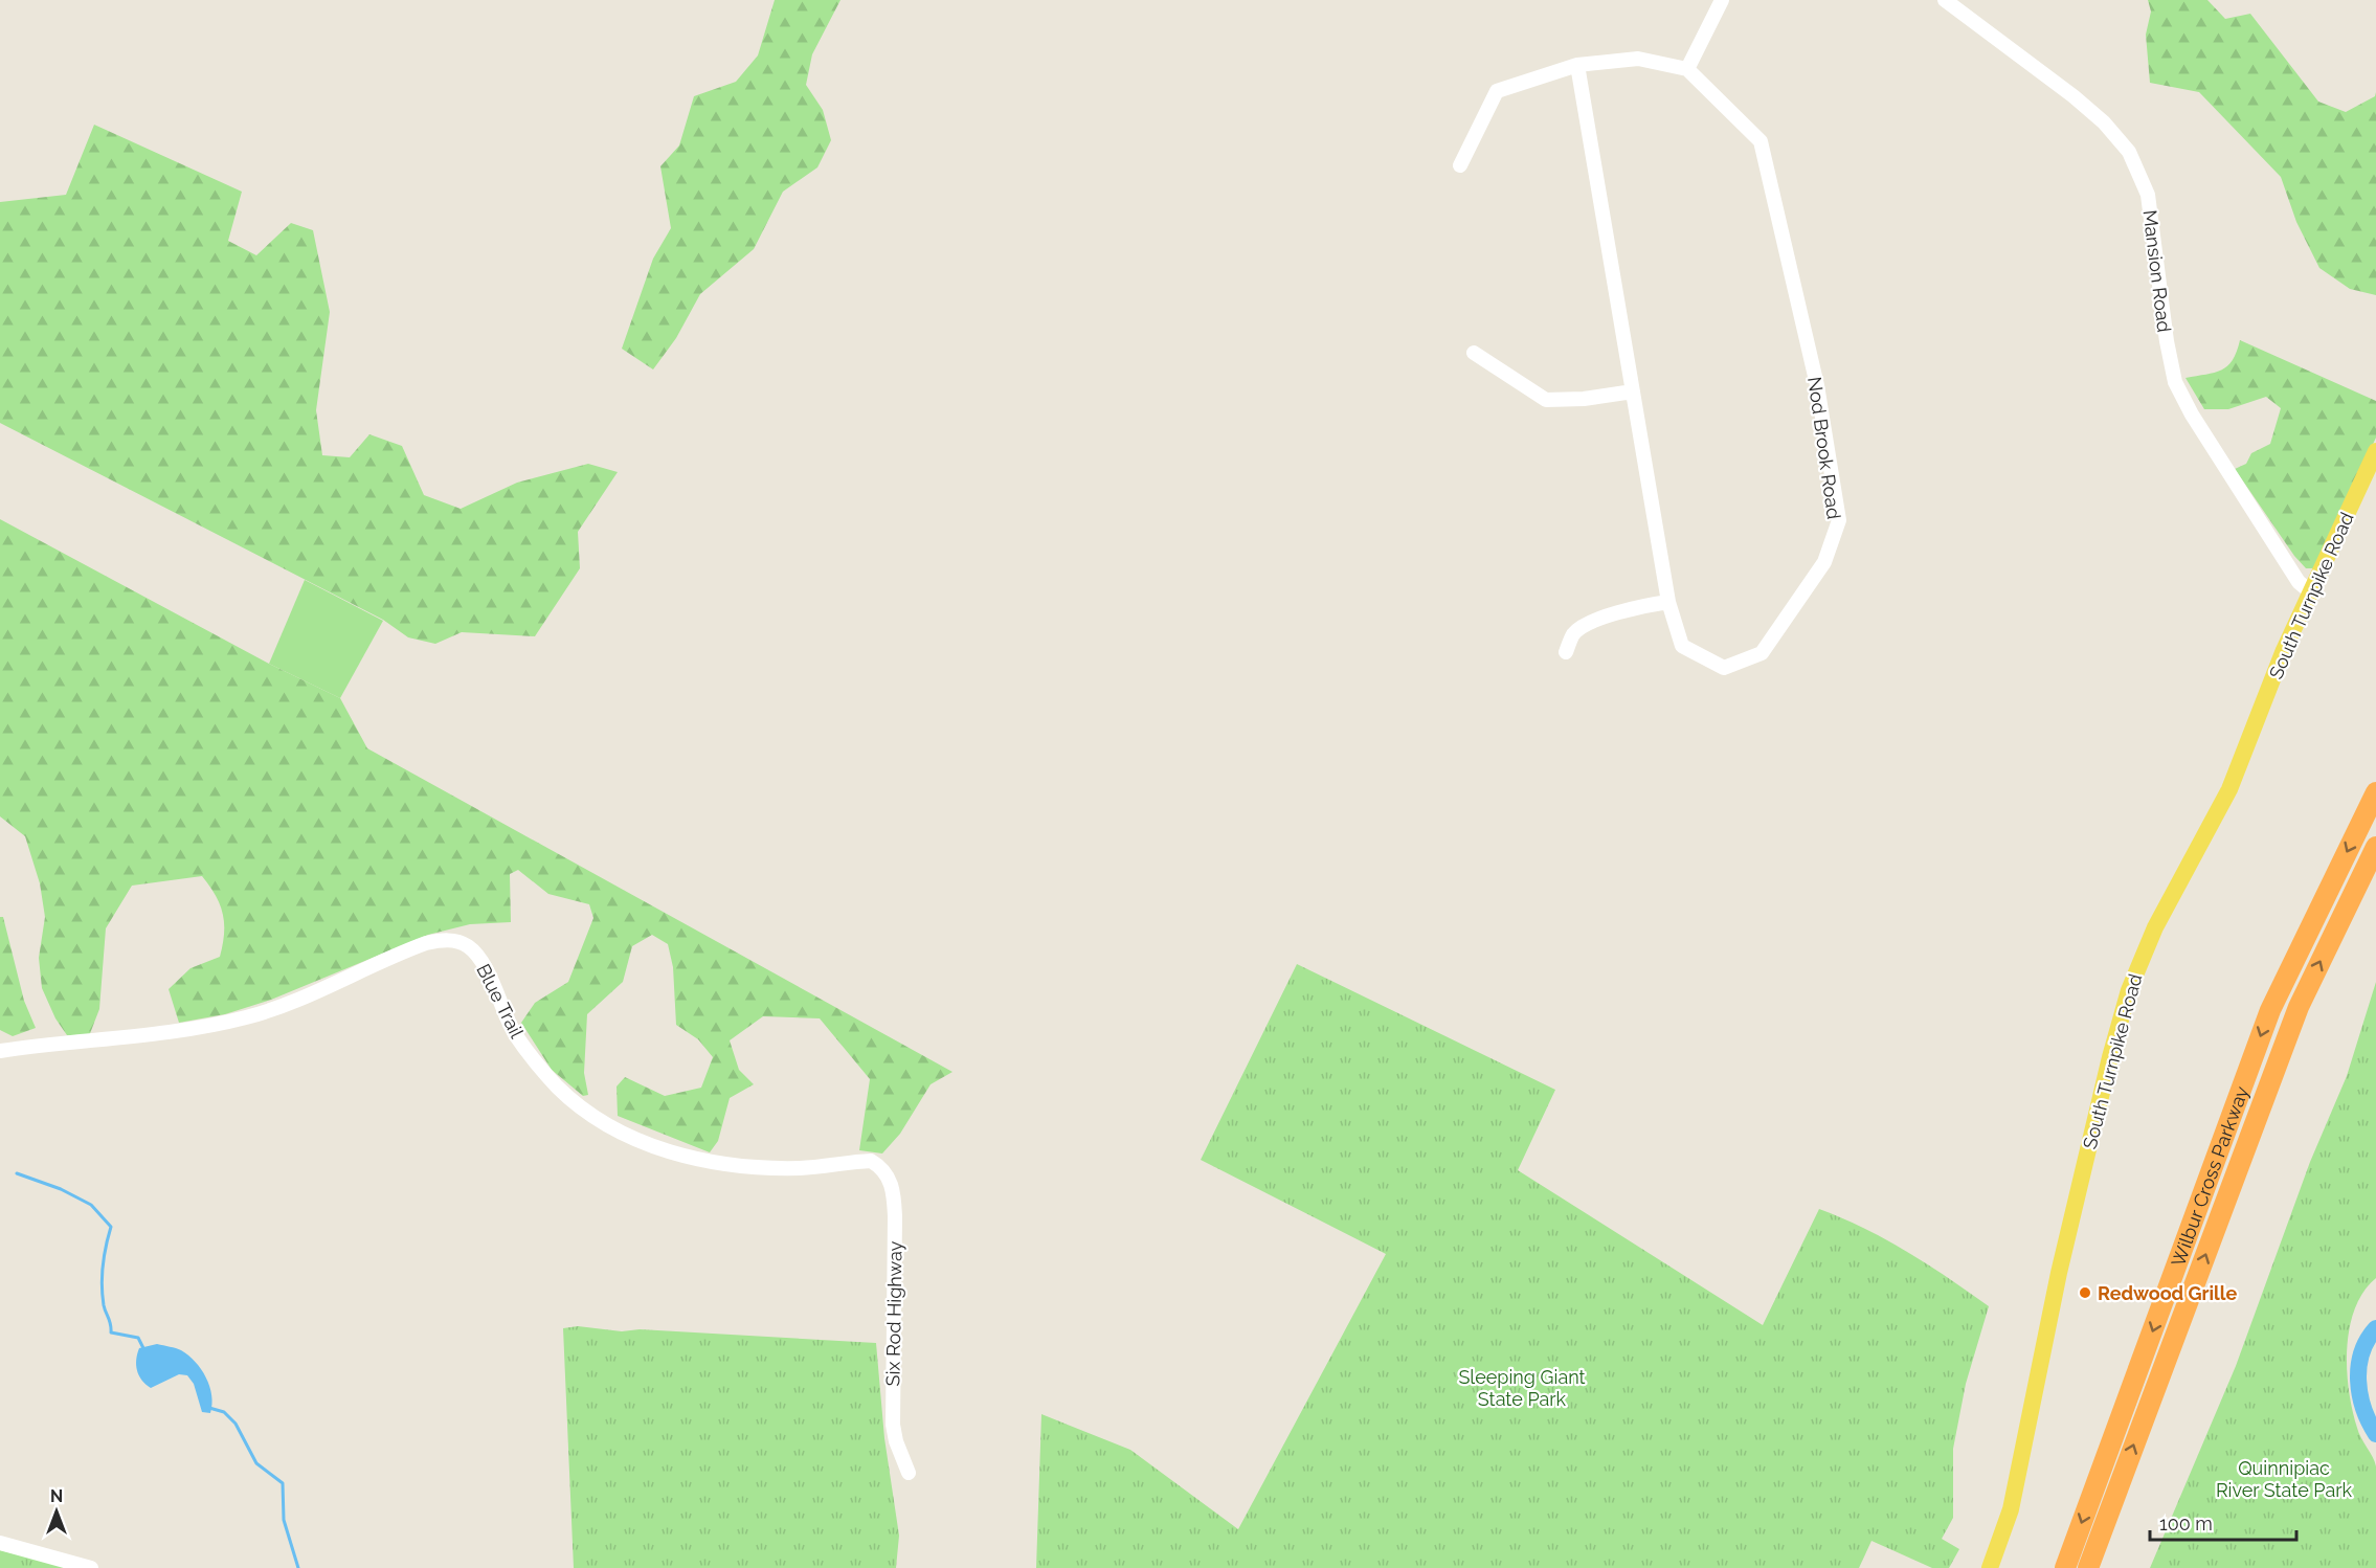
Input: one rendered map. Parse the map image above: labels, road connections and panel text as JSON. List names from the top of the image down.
{
  "streets": {
    "highway": ["Wilbur Cross Parkway"],
    "main road": ["South Turnpike Road"],
    "street": [
      "Mansion Road",
      "Nod Brook Road",
      "Blue Trail",
      "Six Rod Highway"
    ]
  },
  "crossings": [
    ["Mansion Road", "South Turnpike Road"],
    ["Blue Trail", "Six Rod Highway"]
  ],
  "parks": ["Sleeping Giant State Park", "Quinnipiac River State Park"],
  "places": ["Redwood Grille"],
  "scale_bar": "100 m",
  "north": "top"
}
